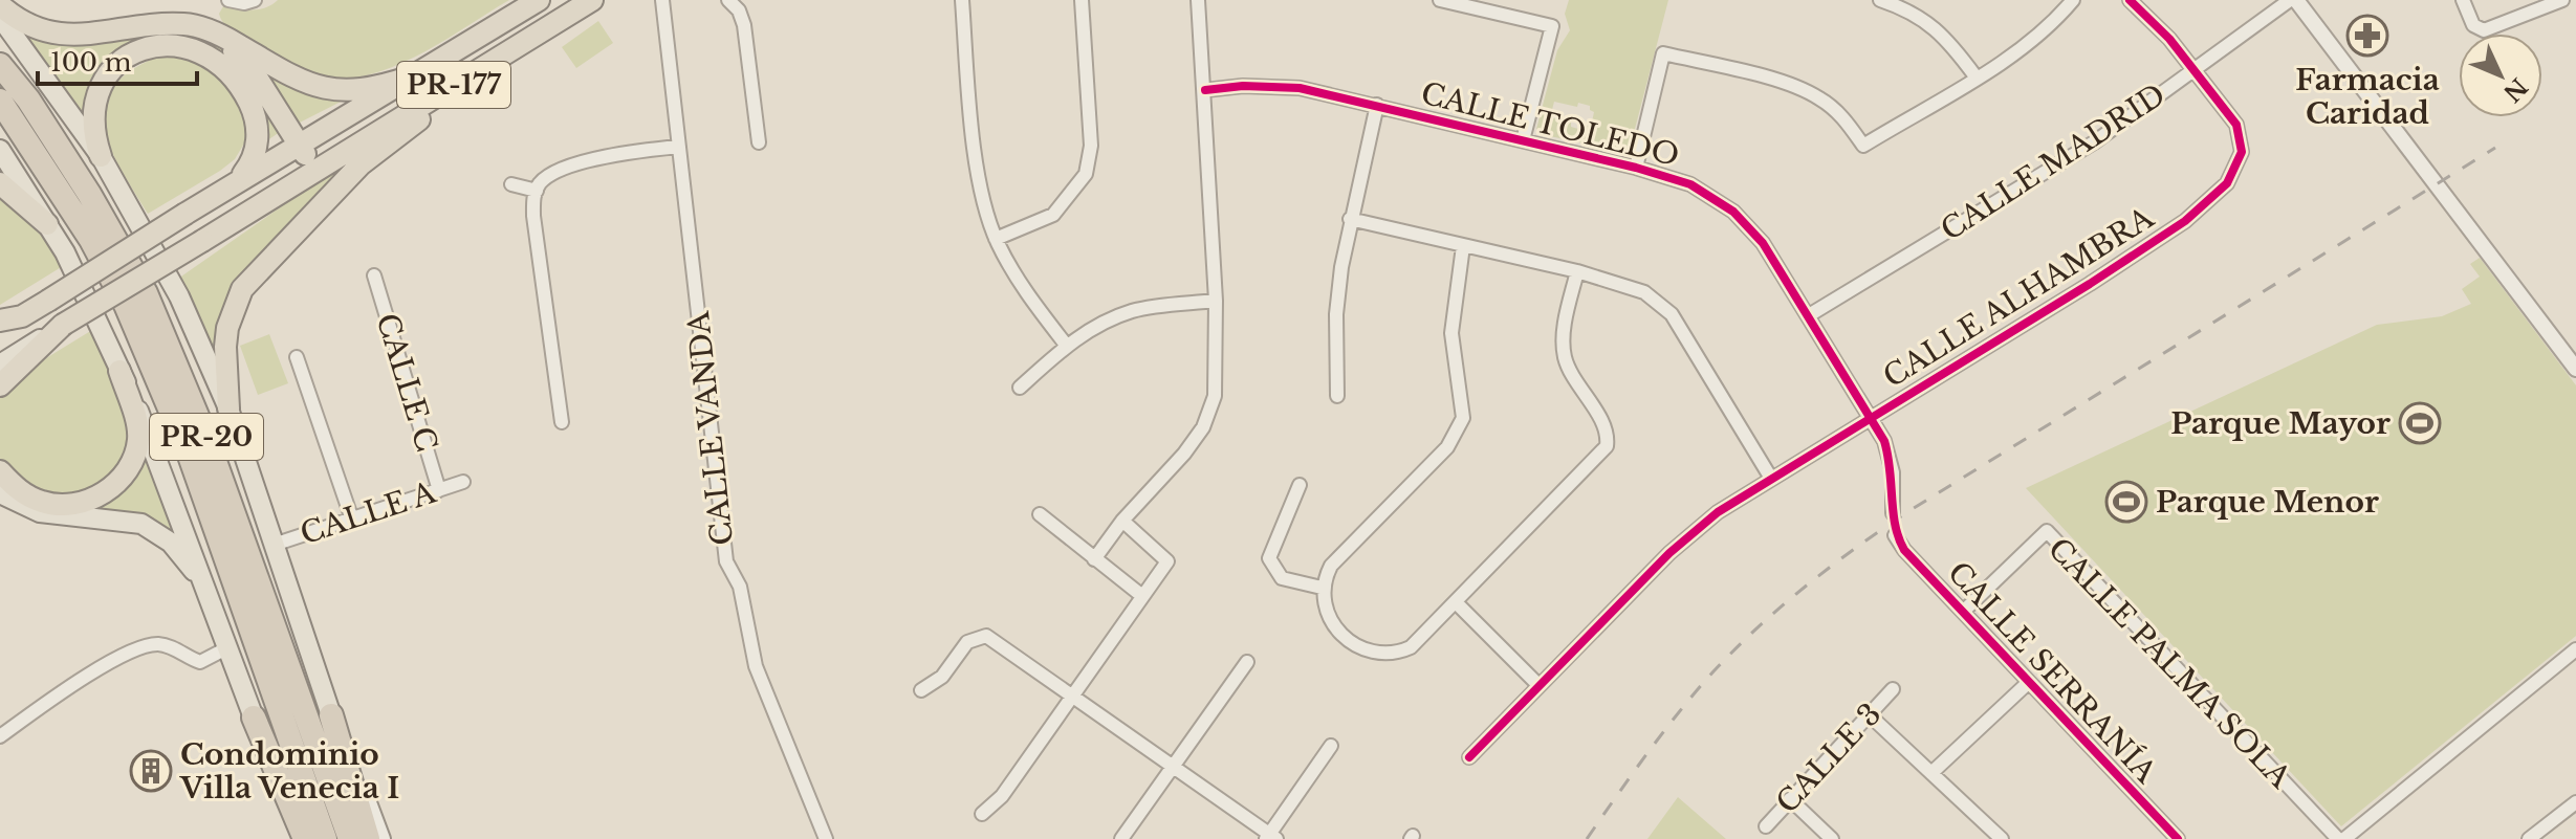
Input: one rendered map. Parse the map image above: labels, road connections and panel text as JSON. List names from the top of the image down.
{
  "streets": {
    "highway": ["PR-177", "PR-20"],
    "street": [
      "CALLE TOLEDO",
      "CALLE MADRID",
      "CALLE ALHAMBRA",
      "CALLE C",
      "CALLE VANDA",
      "CALLE A",
      "CALLE PALMA SOLA",
      "CALLE SERRANÍA",
      "CALLE 3"
    ]
  },
  "crossings": [
    ["CALLE TOLEDO", "CALLE MADRID"],
    ["CALLE TOLEDO", "CALLE ALHAMBRA"],
    ["CALLE MADRID", "CALLE ALHAMBRA"],
    ["CALLE C", "CALLE A"],
    ["CALLE PALMA SOLA", "CALLE SERRANÍA"]
  ],
  "places": {
    "pharmacy": ["Farmacia Caridad"],
    "sports": ["Parque Mayor", "Parque Menor"],
    "building": ["Condominio Villa Venecia I"]
  },
  "scale_bar": "100 m",
  "north": "bottom right"
}
